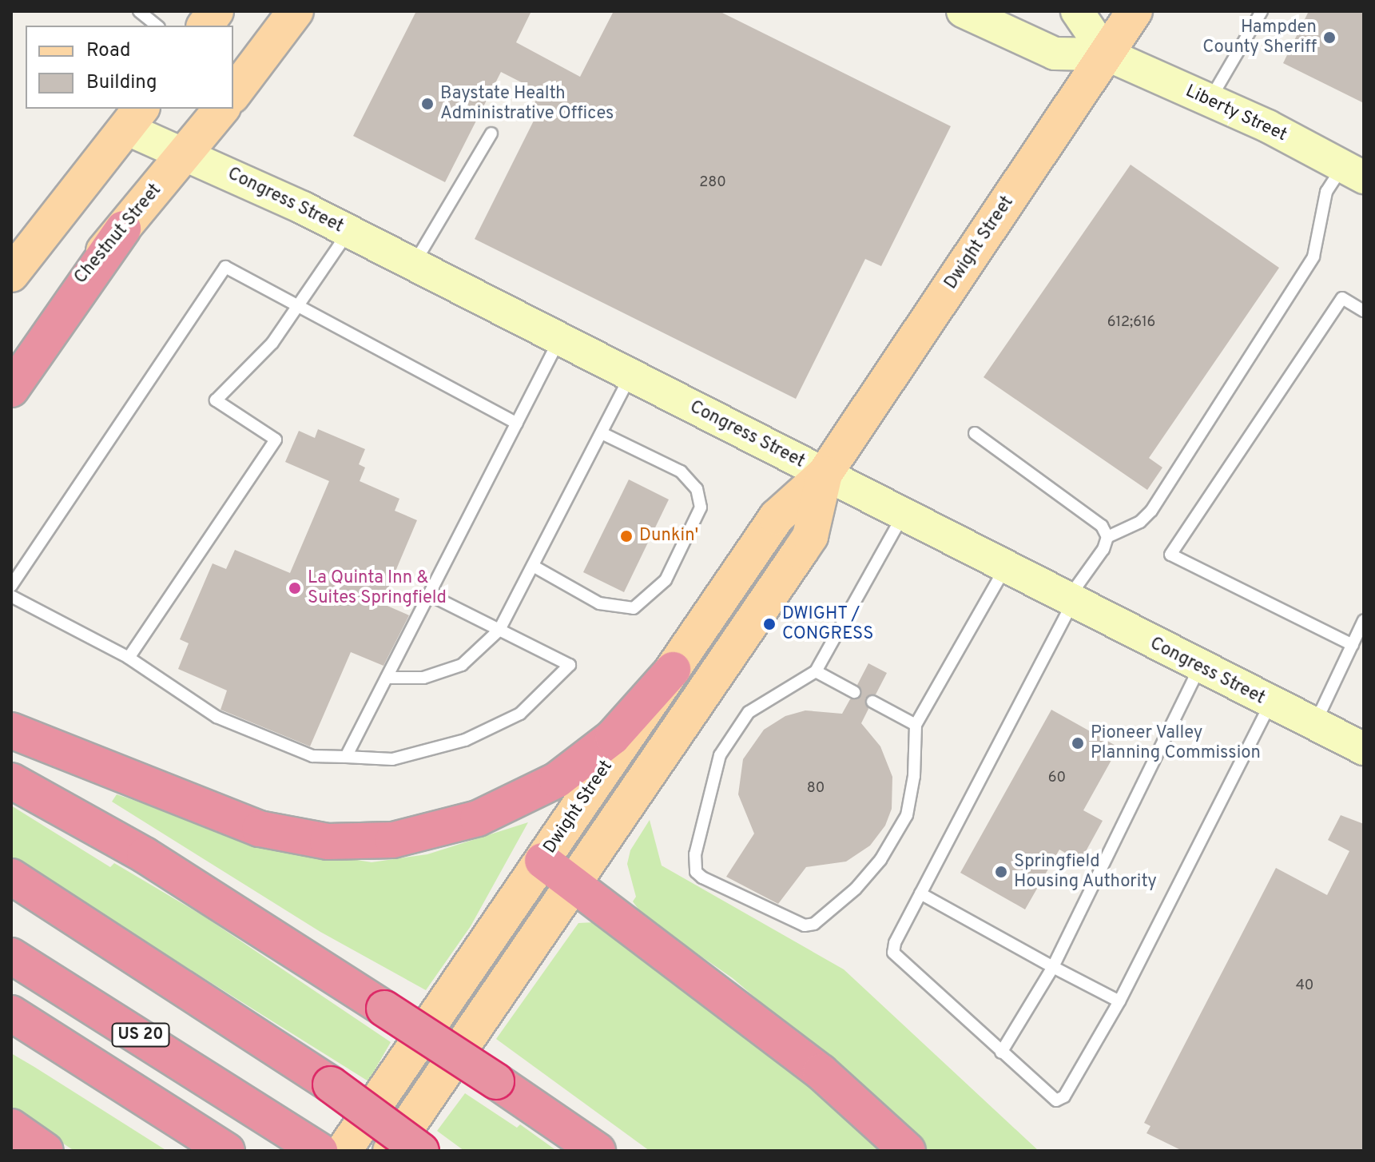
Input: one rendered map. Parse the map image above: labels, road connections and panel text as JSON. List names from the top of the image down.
{
  "streets": {
    "highway": ["US 20"],
    "main road": [
      "Liberty Street",
      "Congress Street",
      "Chestnut Street",
      "Dwight Street"
    ]
  },
  "crossings": [
    ["Liberty Street", "Dwight Street"],
    ["Congress Street", "Chestnut Street"],
    ["Congress Street", "Dwight Street"]
  ],
  "places": [
    "Hampden County Sheriff",
    "Baystate Health Administrative Offices",
    "Dunkin'",
    "La Quinta Inn & Suites Springfield",
    "DWIGHT / CONGRESS",
    "Pioneer Valley Planning Commission",
    "Springfield Housing Authority"
  ],
  "house_numbers": [
    "280",
    "612;616",
    "60",
    "80",
    "40"
  ],
  "legend": ["Road", "Building"]
}
